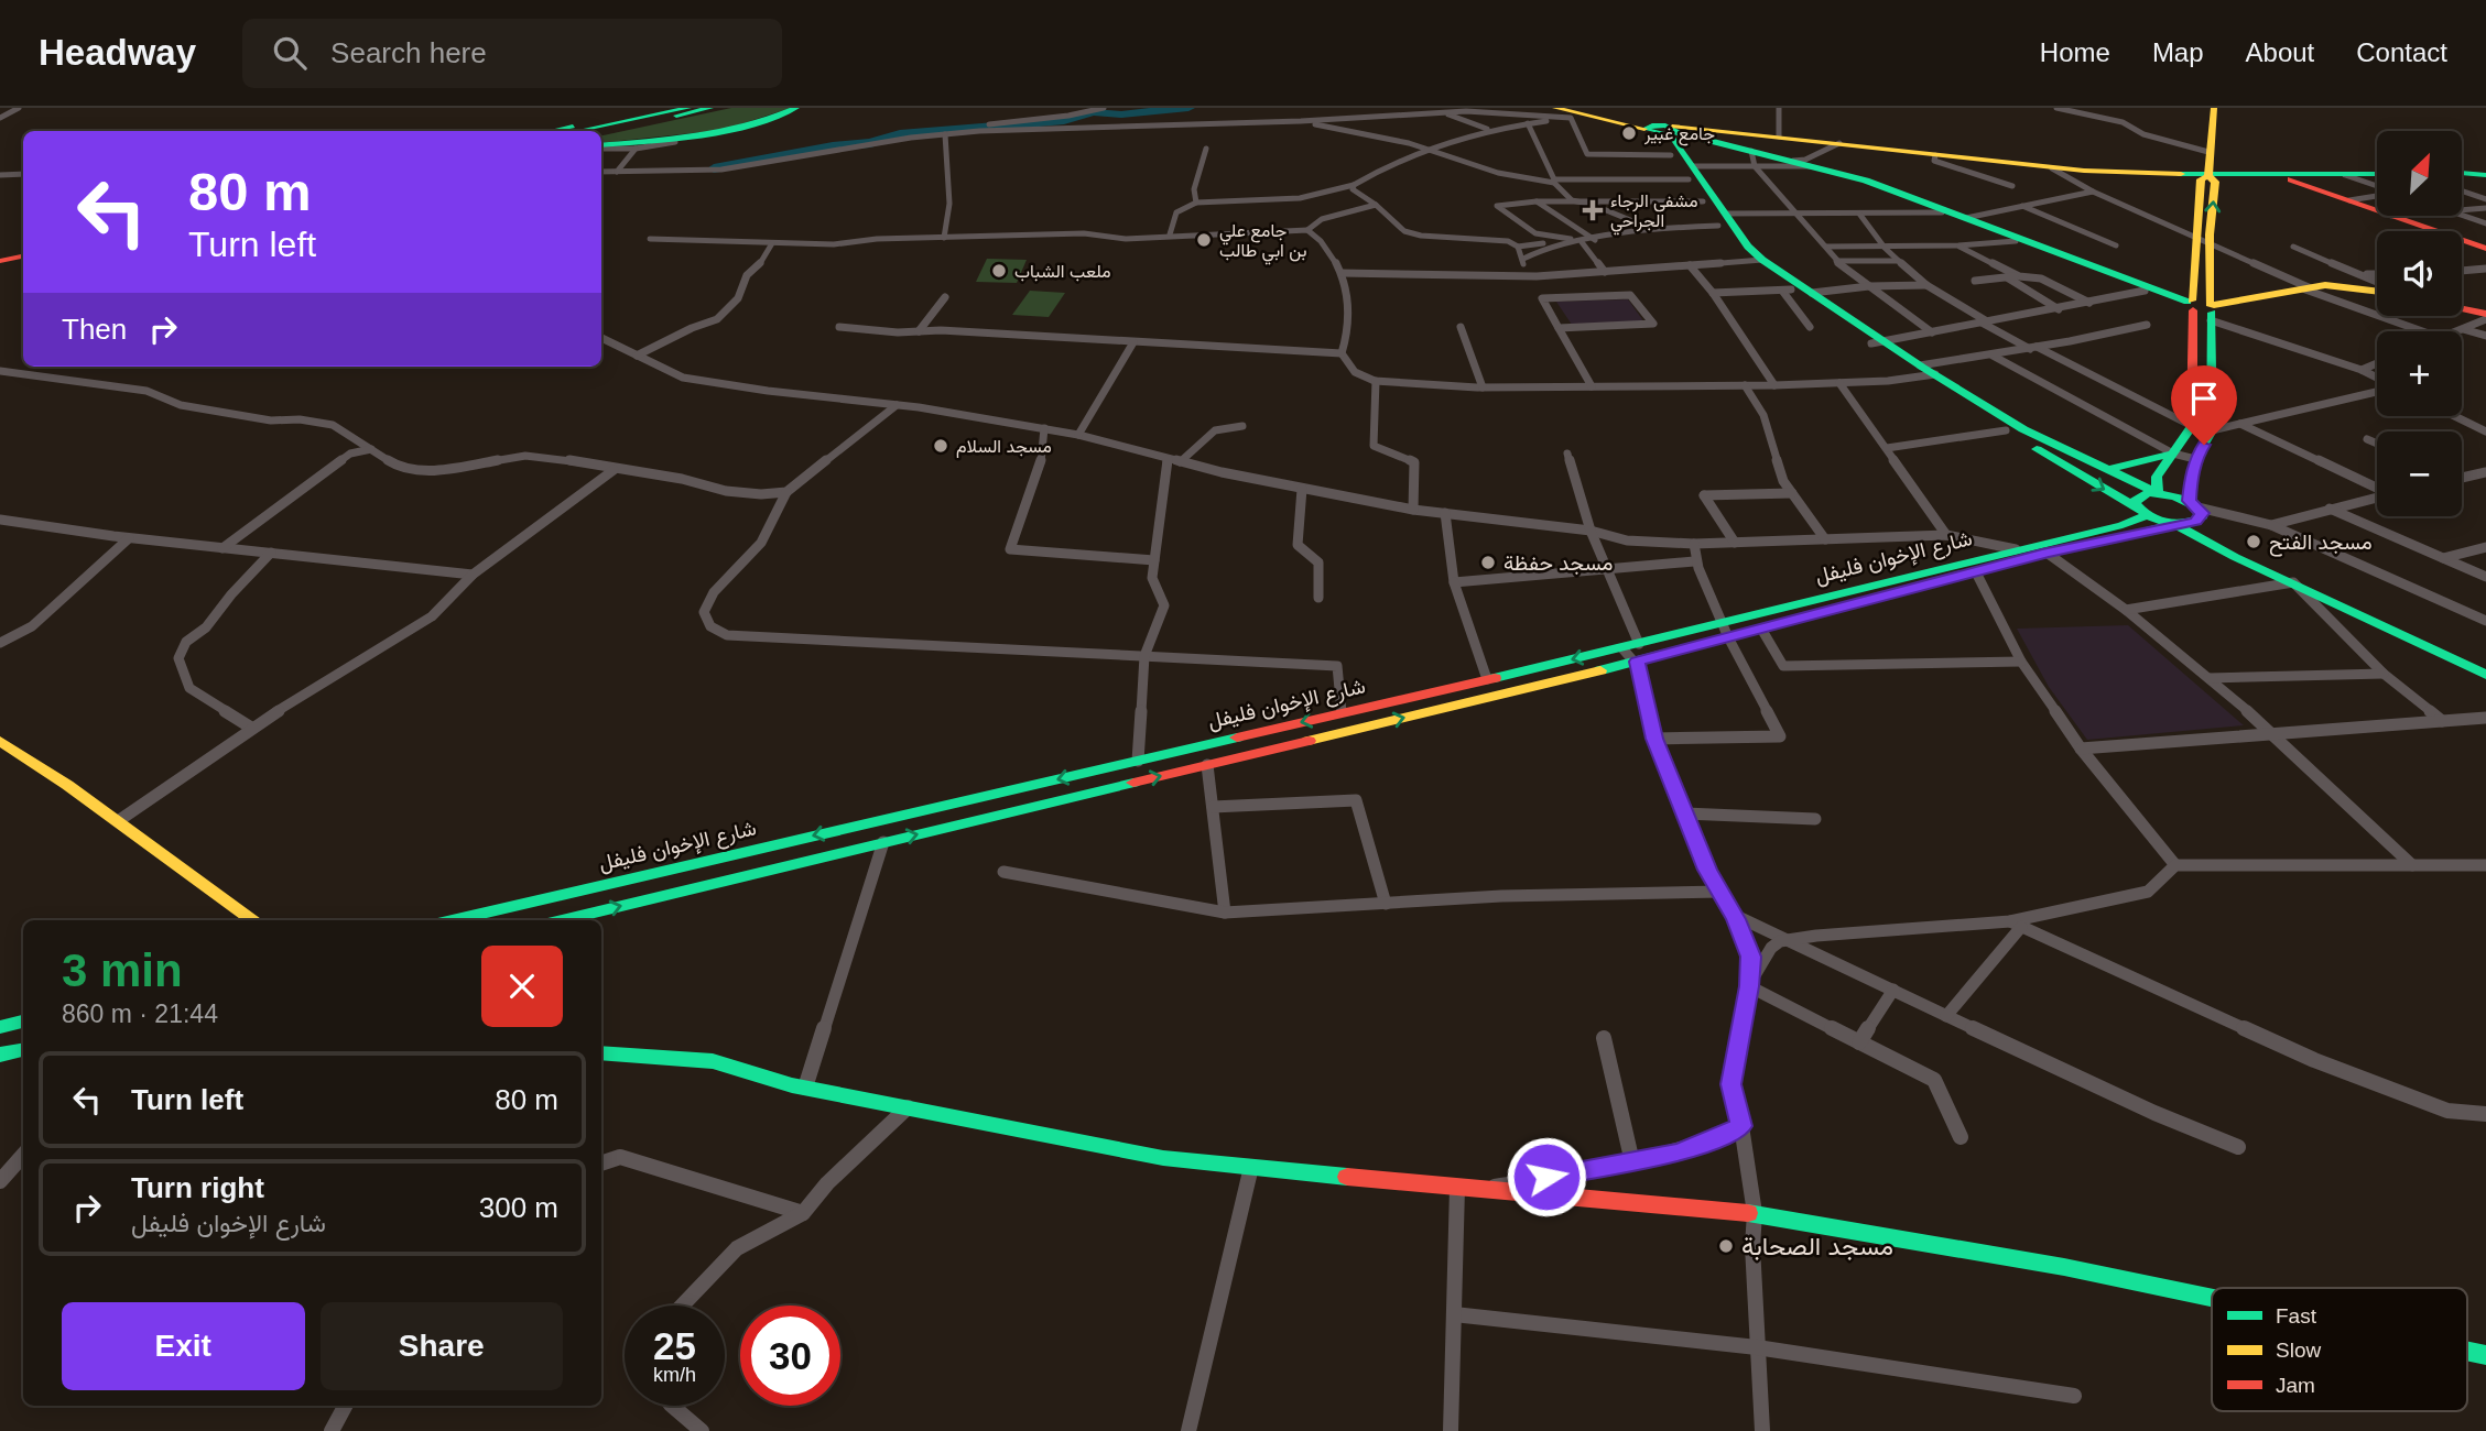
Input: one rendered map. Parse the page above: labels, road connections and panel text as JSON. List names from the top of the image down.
{
  "streets": {
    "main road": ["شارع الإخوان فليفل"]
  },
  "places": {
    "other": [
      "جامع غبير",
      "جامع علي بن ابي طالب",
      "ملعب الشباب",
      "مسجد السلام",
      "مسجد الفتح",
      "مسجد حفظة",
      "مسجد الصحابة"
    ],
    "health": ["مشفى الرجاء الجراحي"]
  },
  "legend": ["Fast", "Slow", "Jam"],
  "north": "top right",
  "page": {
    "header": "Headway",
    "search": "Search here",
    "nav": [
      "Home",
      "Map",
      "About",
      "Contact"
    ],
    "map_buttons": ["+", "−"],
    "turn": ["80 m", "Turn left"],
    "then": "Then",
    "heading": ["3 min", "860 m · 21:44"],
    "list": [
      {
        "name": "Turn left",
        "value": "80 m"
      },
      {
        "name": "Turn right",
        "note": "شارع الإخوان فليفل",
        "value": "300 m"
      }
    ],
    "buttons": ["Exit", "Share"],
    "speed": "25 km/h",
    "limit": "30"
  }
}
